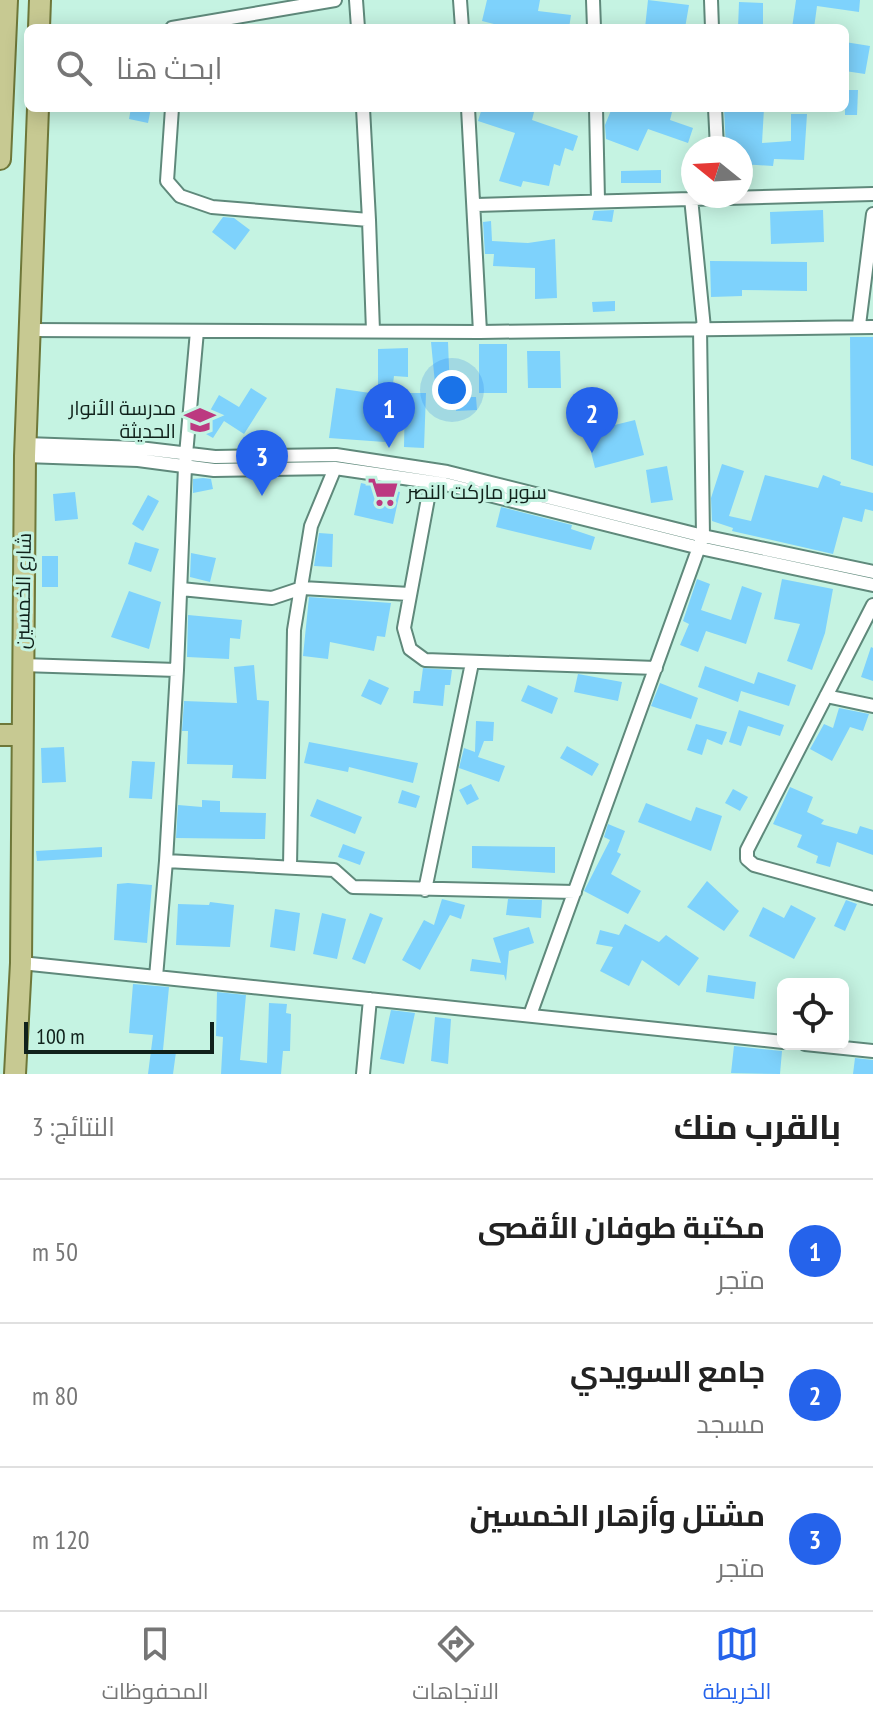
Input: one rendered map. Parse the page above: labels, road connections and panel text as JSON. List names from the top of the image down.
{
  "streets": {
    "main road": ["شارع الخمسين"]
  },
  "places": {
    "school or university": ["مدرسة الأنوار الحديثة"],
    "supermarket": ["سوبر ماركت النصر"]
  },
  "scale_bar": "100 m",
  "north": "left",
  "page": {
    "search": "ابحث هنا",
    "pins": ["1", "2", "3"],
    "scale": "100 m",
    "heading": ["بالقرب منك", "النتائج: 3"],
    "list": [
      {
        "mark": "1",
        "name": "مكتبة طوفان الأقصى",
        "note": "متجر",
        "value": "50 m"
      },
      {
        "mark": "2",
        "name": "جامع السويدي",
        "note": "مسجد",
        "value": "80 m"
      },
      {
        "mark": "3",
        "name": "مشتل وأزهار الخمسين",
        "note": "متجر",
        "value": "120 m"
      }
    ],
    "nav": ["الخريطة", "الاتجاهات", "المحفوظات"]
  }
}
